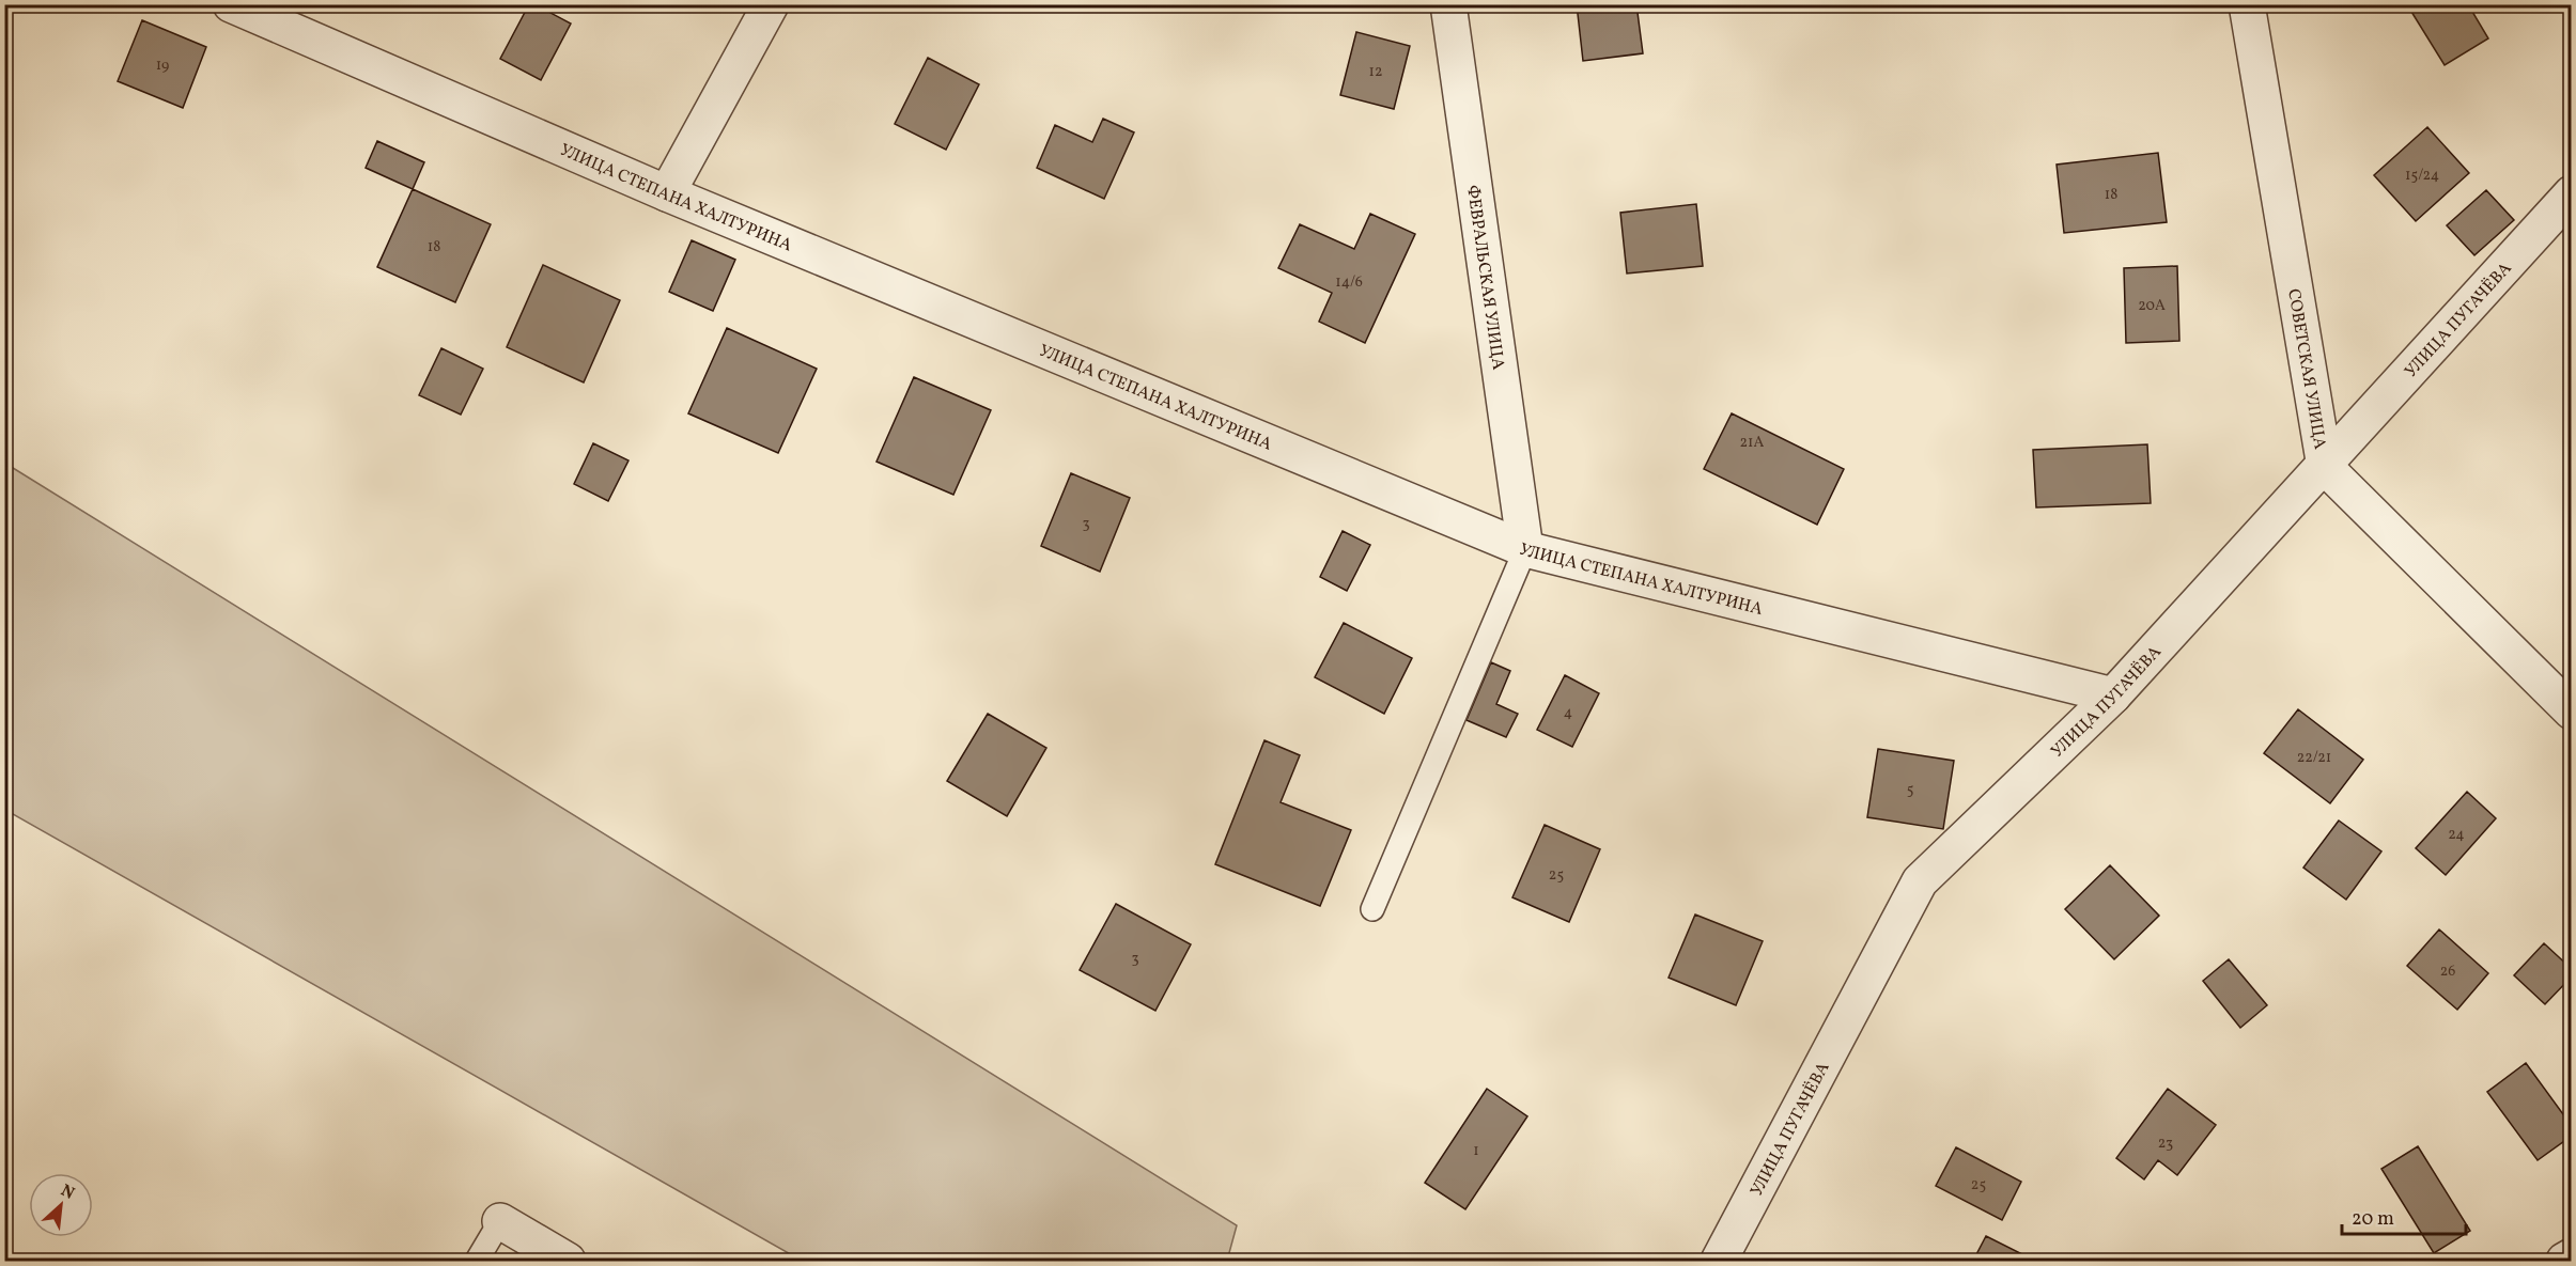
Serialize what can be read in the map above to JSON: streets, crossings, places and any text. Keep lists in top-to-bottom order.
{
  "streets": {
    "street": [
      "УЛИЦА СТЕПАНА ХАЛТУРИНА",
      "ФЕВРАЛЬСКАЯ УЛИЦА",
      "УЛИЦА ПУГАЧЁВА",
      "СОВЕТСКАЯ УЛИЦА"
    ]
  },
  "crossings": [
    ["УЛИЦА СТЕПАНА ХАЛТУРИНА", "ФЕВРАЛЬСКАЯ УЛИЦА"],
    ["УЛИЦА СТЕПАНА ХАЛТУРИНА", "УЛИЦА ПУГАЧЁВА"],
    ["УЛИЦА ПУГАЧЁВА", "СОВЕТСКАЯ УЛИЦА"]
  ],
  "house_numbers": [
    "19",
    "12",
    "15/24",
    "18",
    "18",
    "14/6",
    "20А",
    "21А",
    "3",
    "4",
    "22/21",
    "5",
    "24",
    "25",
    "3",
    "26",
    "23",
    "1",
    "25"
  ],
  "scale_bar": "20 m",
  "north": "top right"
}
